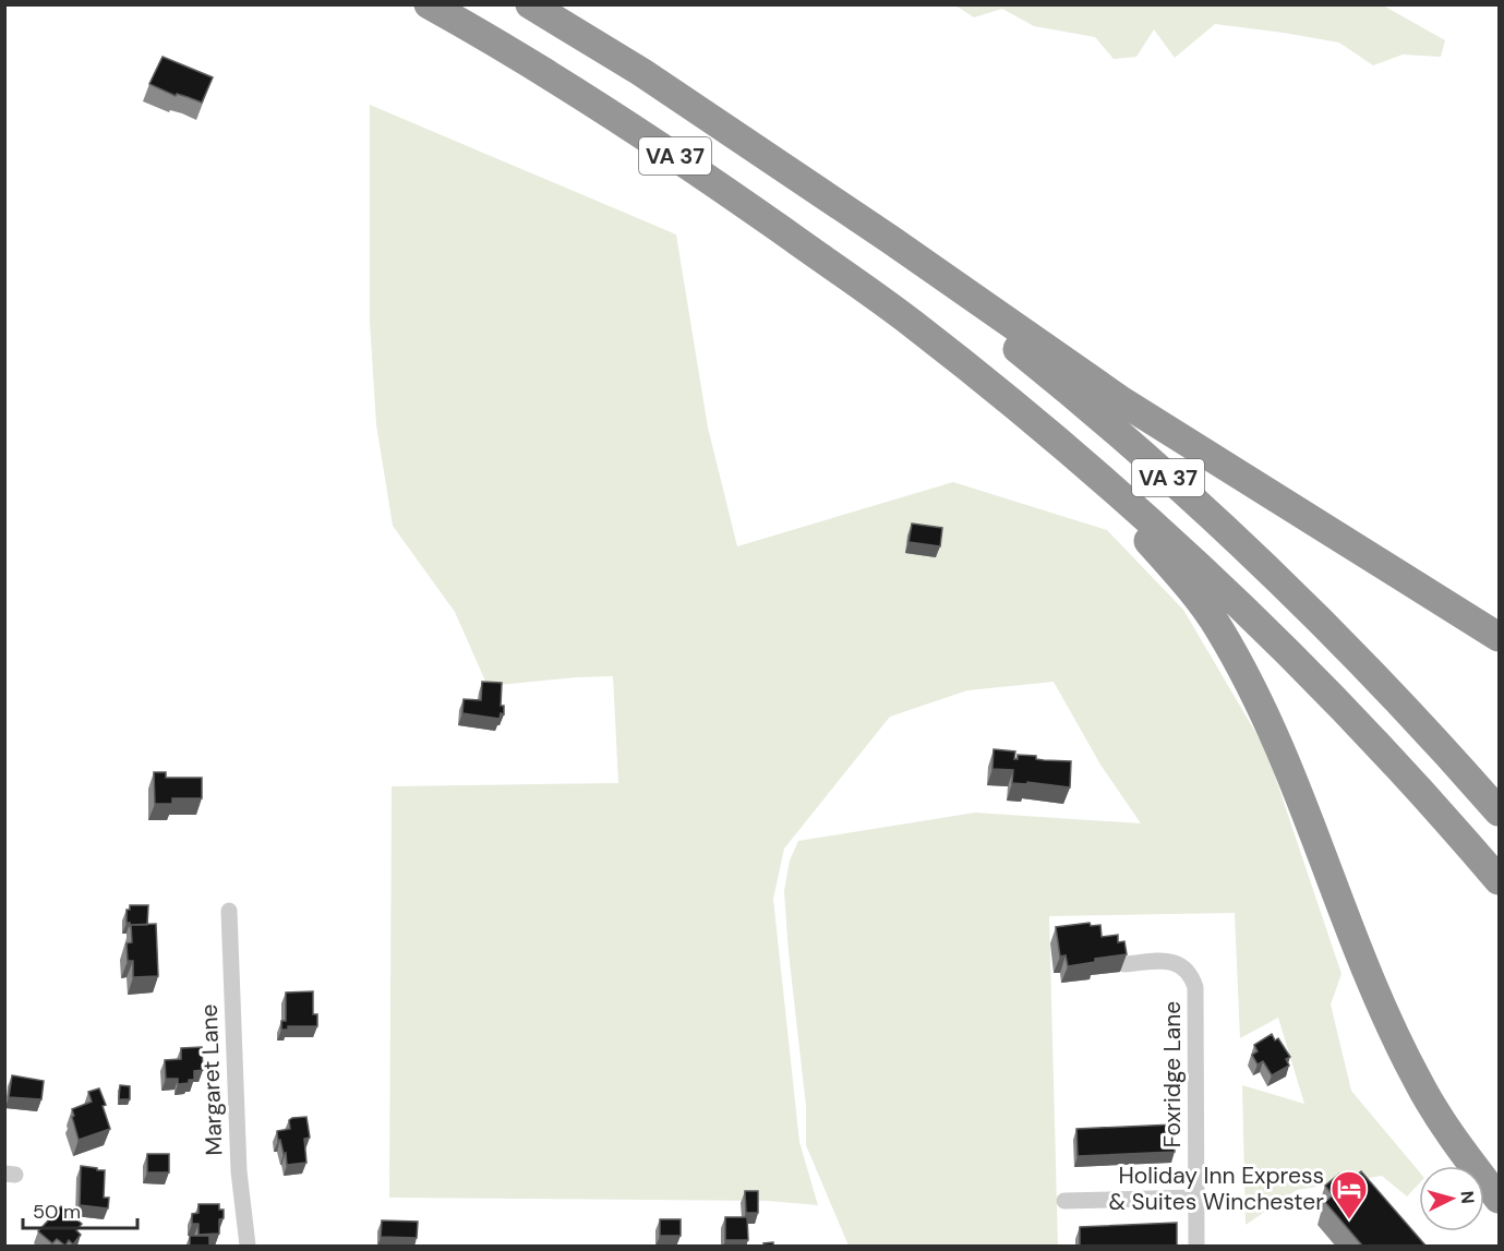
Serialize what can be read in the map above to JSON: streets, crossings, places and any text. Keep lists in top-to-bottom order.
{
  "streets": {
    "highway": ["VA 37"],
    "street": ["Foxridge Lane", "Margaret Lane"]
  },
  "places": {
    "hotel": ["Holiday Inn Express & Suites Winchester"]
  },
  "scale_bar": "50 m",
  "north": "right"
}
